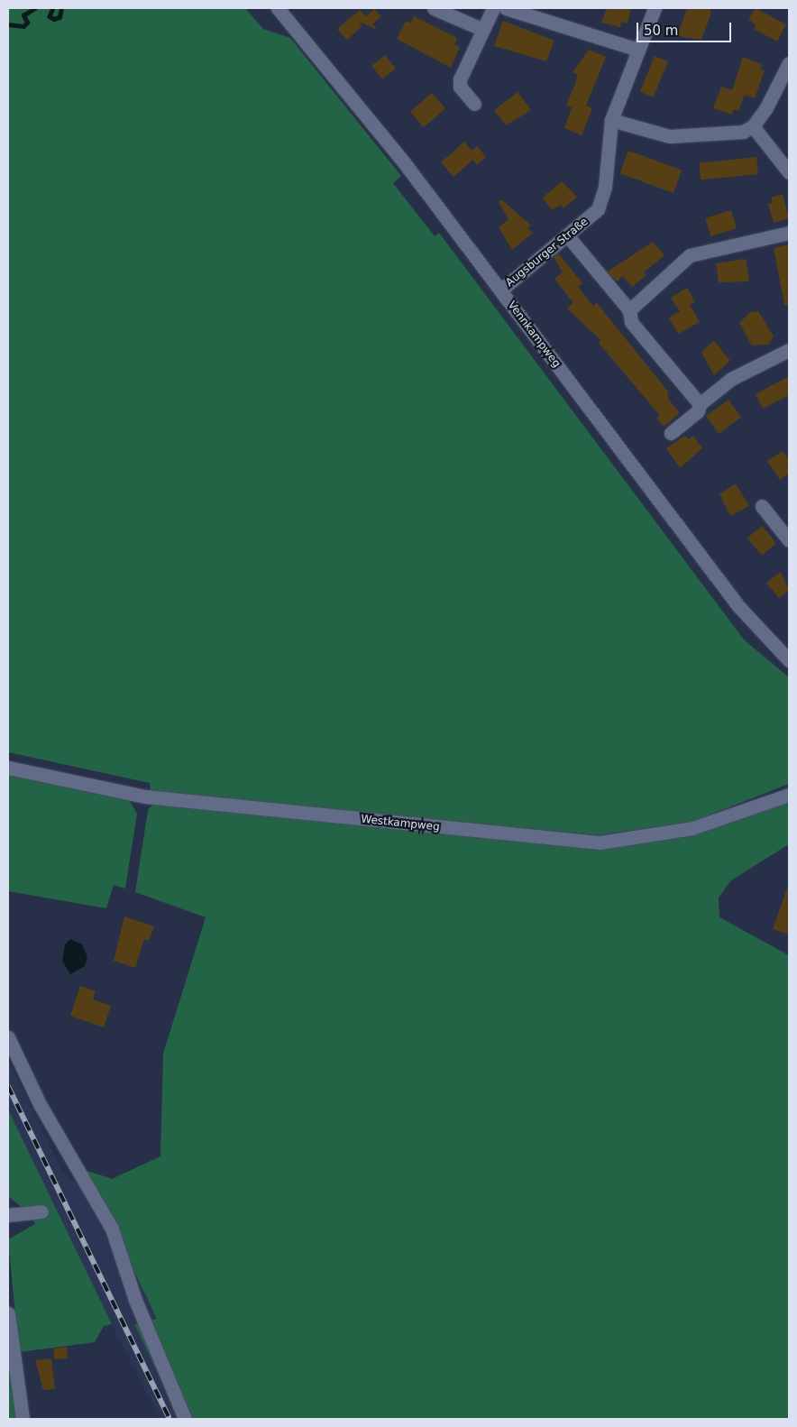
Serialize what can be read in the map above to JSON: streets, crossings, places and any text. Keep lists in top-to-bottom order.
{
  "streets": {
    "street": ["Augsburger Straße", "Vennkampweg", "Westkampweg"]
  },
  "crossings": [
    ["Augsburger Straße", "Vennkampweg"]
  ],
  "scale_bar": "50 m"
}
